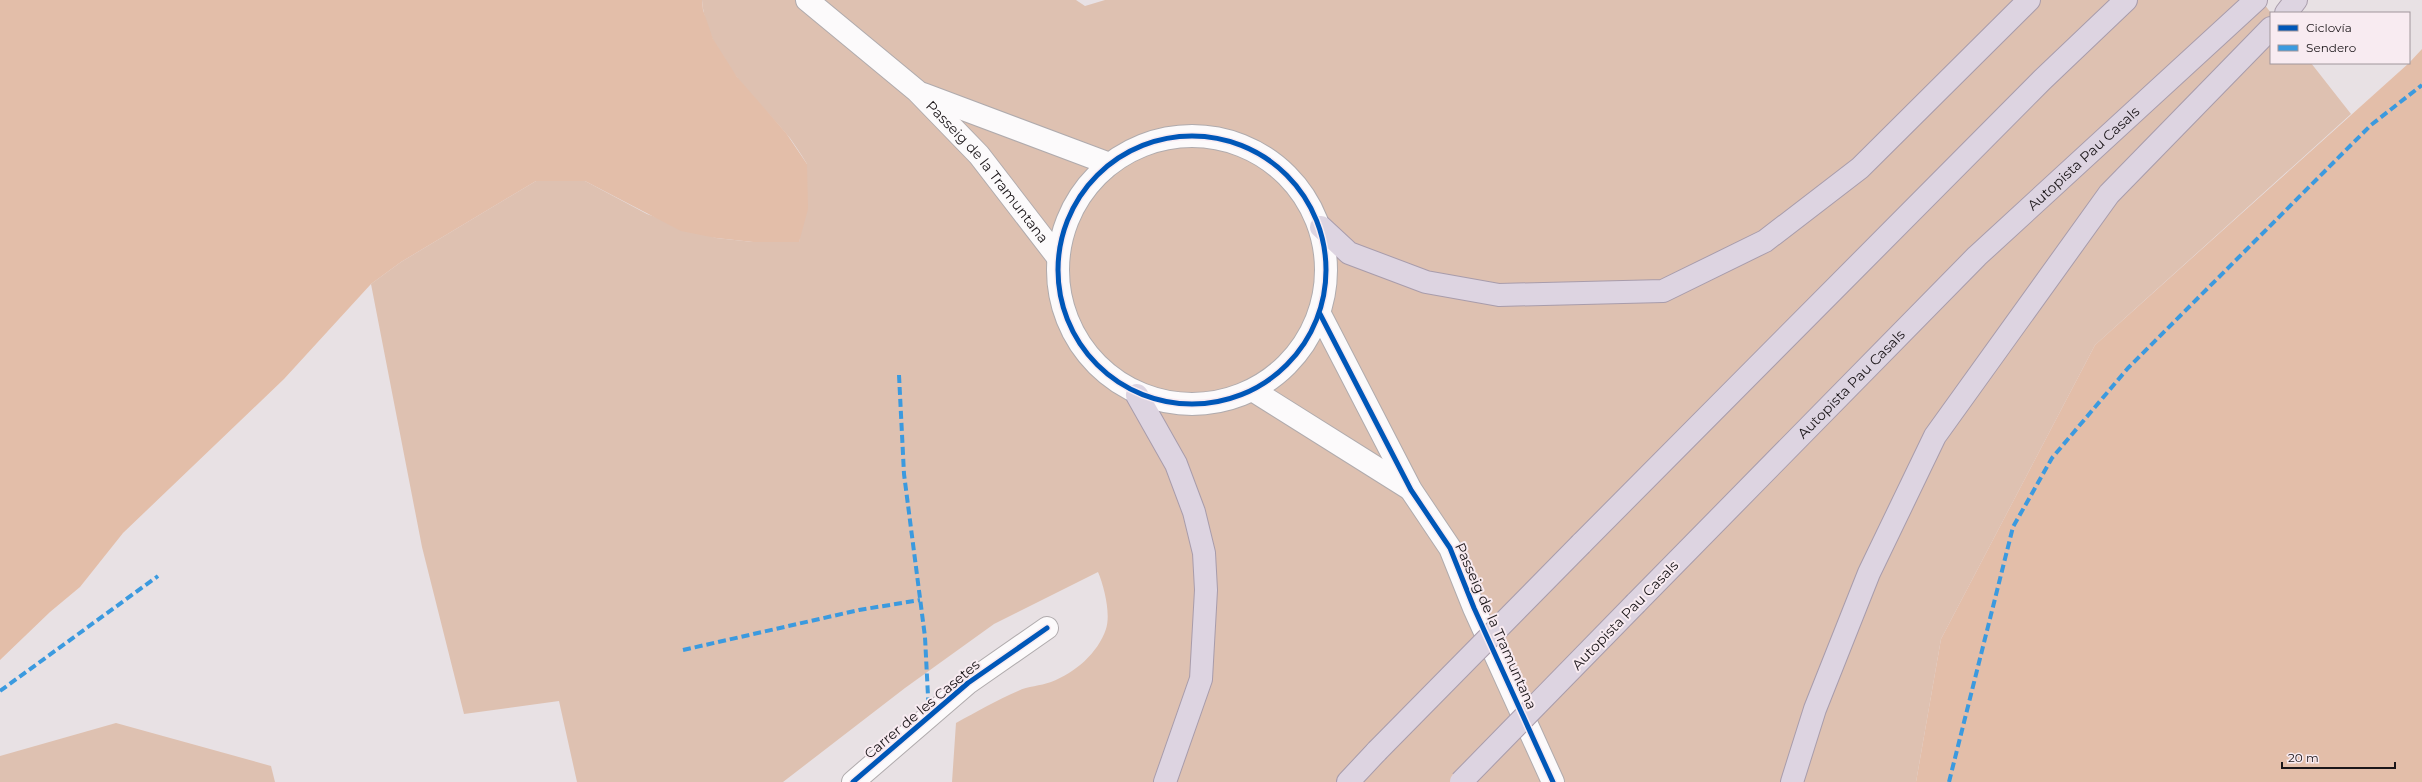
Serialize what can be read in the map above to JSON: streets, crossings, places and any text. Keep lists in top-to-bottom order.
{
  "streets": {
    "highway": ["Autopista Pau Casals"],
    "street": ["Passeig de la Tramuntana", "Carrer de les Casetes"]
  },
  "legend": ["Ciclovía", "Sendero"],
  "scale_bar": "20 m"
}
